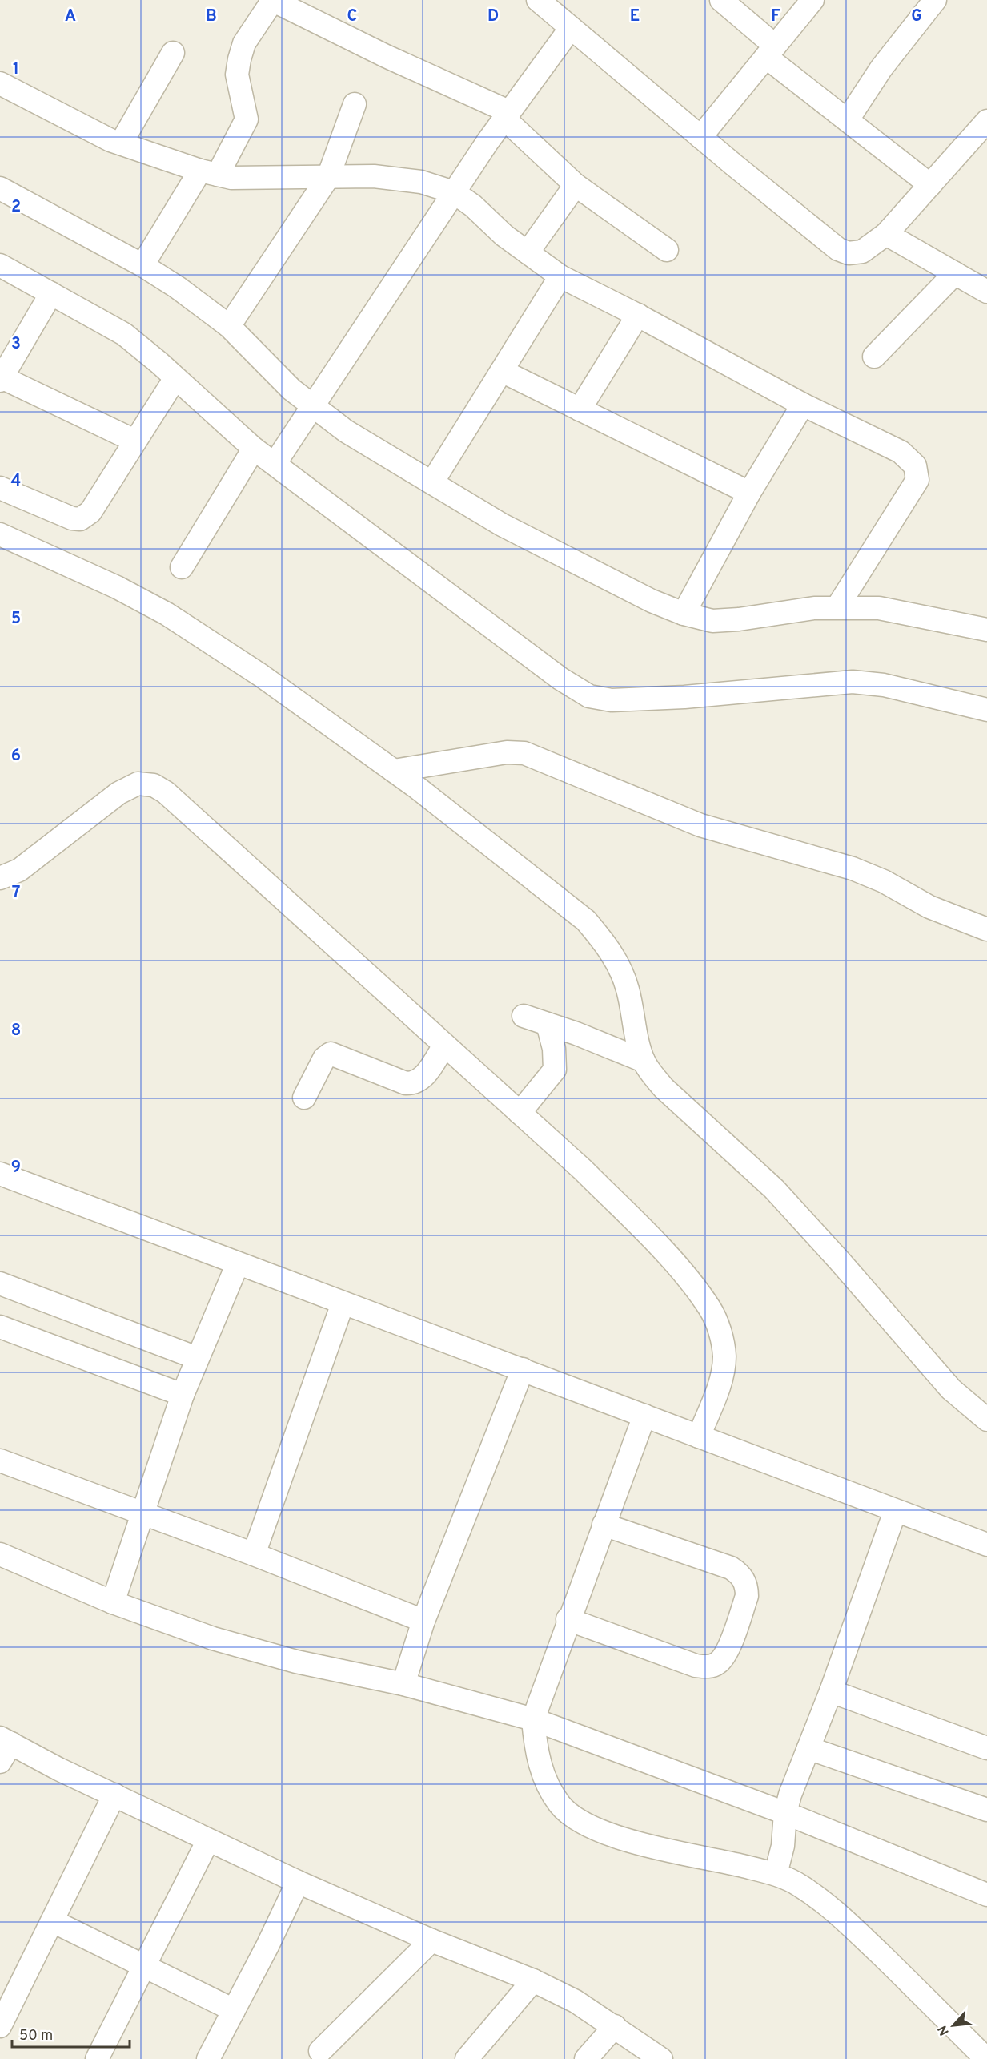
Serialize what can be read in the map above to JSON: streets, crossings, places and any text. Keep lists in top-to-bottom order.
{
  "scale_bar": "50 m",
  "north": "bottom left",
  "grid": {
    "columns": [
      "A",
      "B",
      "C",
      "D",
      "E",
      "F",
      "G"
    ],
    "rows": [
      "1",
      "2",
      "3",
      "4",
      "5",
      "6",
      "7",
      "8",
      "9"
    ]
  }
}
